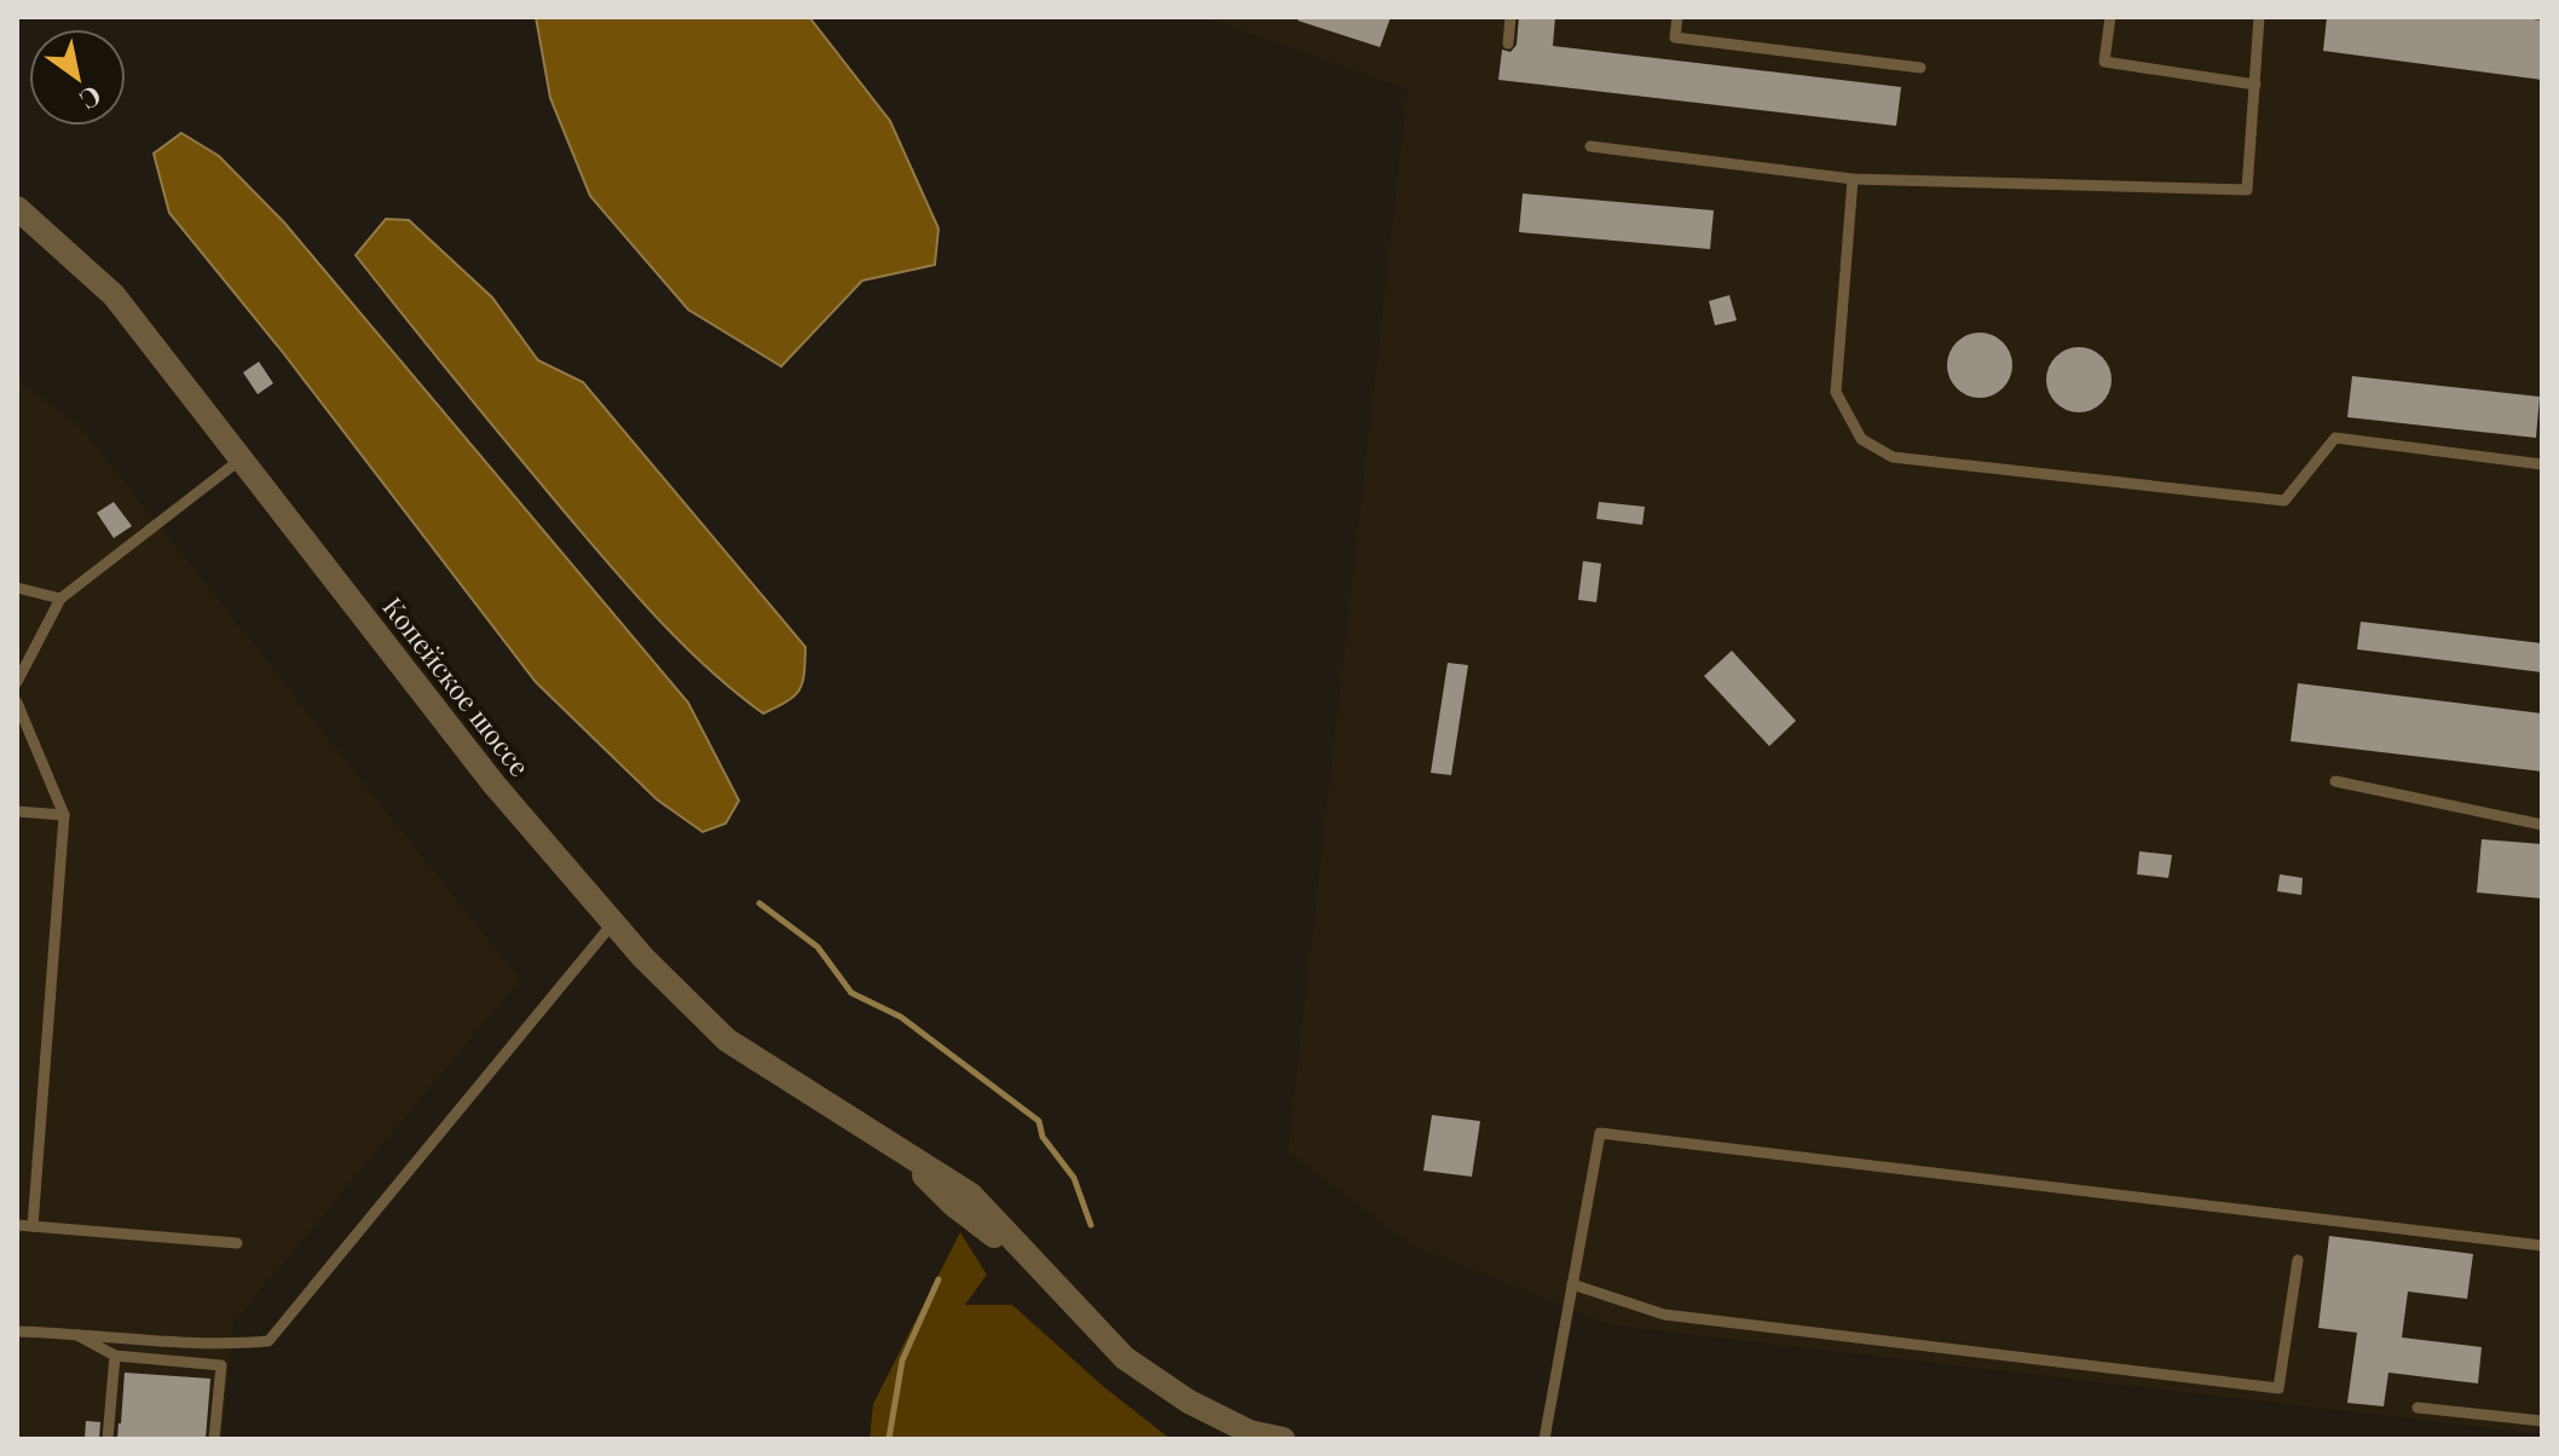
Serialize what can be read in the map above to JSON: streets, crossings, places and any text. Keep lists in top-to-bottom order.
{
  "streets": {
    "street": ["Копейское шоссе"]
  },
  "north": "bottom right"
}
